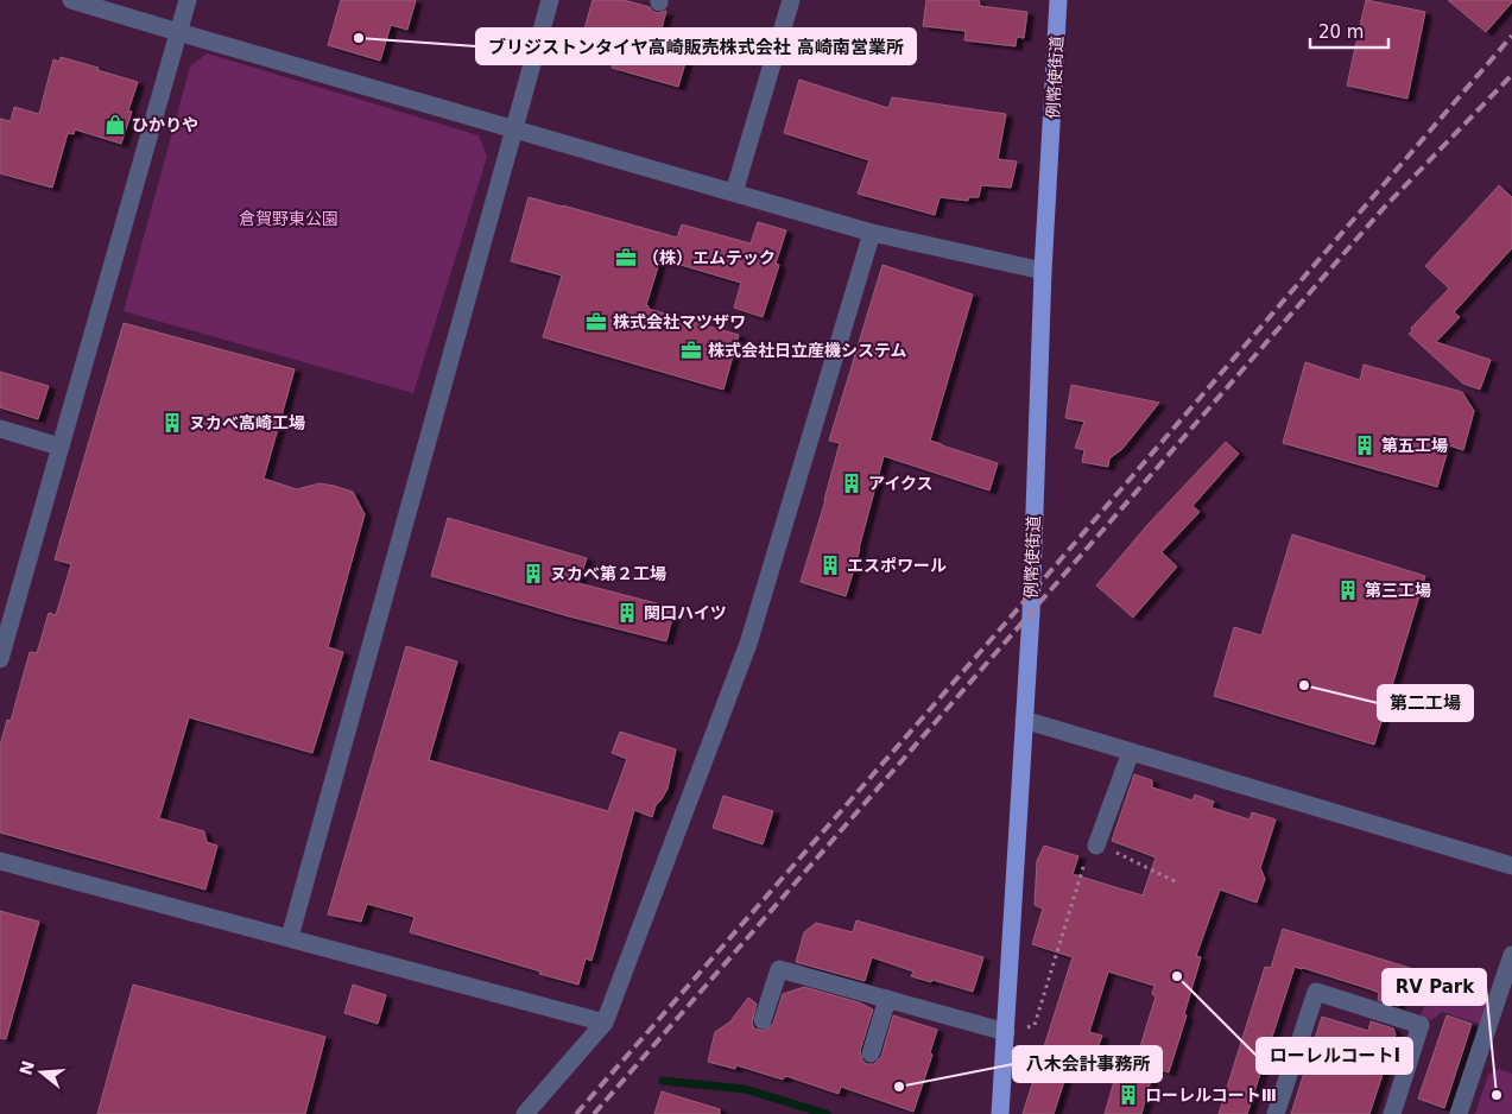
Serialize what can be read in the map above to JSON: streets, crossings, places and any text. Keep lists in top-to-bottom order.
{
  "streets": {
    "main road": ["例幣使街道"]
  },
  "parks": ["倉賀野東公園"],
  "places": {
    "other": [
      "ブリジストンタイヤ高崎販売株式会社 高崎南営業所",
      "第二工場",
      "ローレルコートⅠ",
      "八木会計事務所",
      "RV Park"
    ],
    "shop": ["ひかりや"],
    "office": ["（株）エムテック", "株式会社マツザワ", "株式会社日立産機システム"],
    "building": [
      "ヌカべ高崎工場",
      "第五工場",
      "アイクス",
      "エスポワール",
      "ヌカべ第２工場",
      "第三工場",
      "関口ハイツ",
      "ローレルコートⅢ"
    ]
  },
  "scale_bar": "20 m",
  "north": "left"
}
